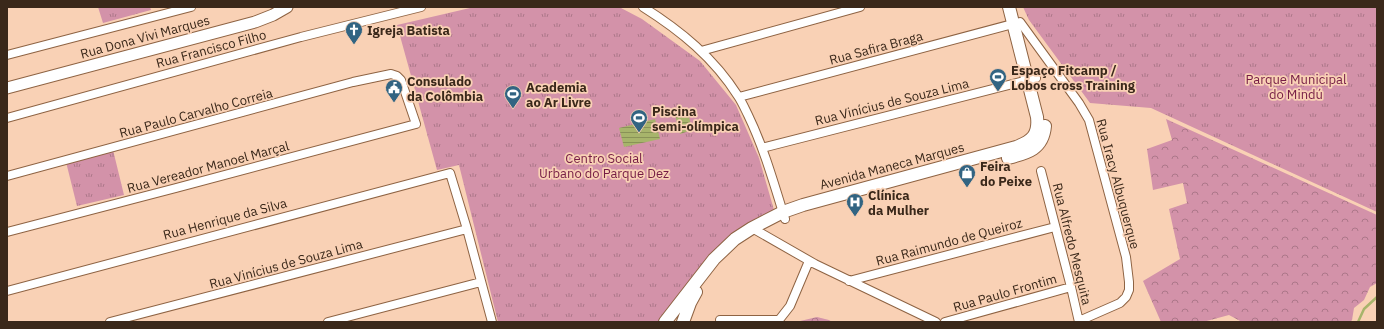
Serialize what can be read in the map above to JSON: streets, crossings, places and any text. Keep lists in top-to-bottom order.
{
  "streets": {
    "main road": ["Avenida Maneca Marques"],
    "street": [
      "Rua Dona Vivi Marques",
      "Rua Safira Braga",
      "Rua Francisco Filho",
      "Rua Vinícius de Souza Lima",
      "Rua Paulo Carvalho Correia",
      "Rua Vereador Manoel Marçal",
      "Rua Iracy Albuquerque",
      "Rua Henrique da Silva",
      "Rua Raimundo de Queiroz",
      "Rua Alfredo Mesquita",
      "Rua Paulo Frontim"
    ]
  },
  "crossings": [
    ["Rua Safira Braga", "Avenida Maneca Marques"],
    ["Rua Safira Braga", "Rua Iracy Albuquerque"],
    ["Rua Vinícius de Souza Lima", "Avenida Maneca Marques"],
    ["Rua Vinícius de Souza Lima", "Rua Henrique da Silva"],
    ["Rua Paulo Carvalho Correia", "Rua Vereador Manoel Marçal"],
    ["Avenida Maneca Marques", "Rua Iracy Albuquerque"],
    ["Rua Iracy Albuquerque", "Rua Alfredo Mesquita"],
    ["Rua Raimundo de Queiroz", "Rua Alfredo Mesquita"],
    ["Rua Alfredo Mesquita", "Rua Paulo Frontim"]
  ],
  "parks": ["Parque Municipal do Mindú", "Centro Social Urbano do Parque Dez"],
  "places": {
    "church": ["Igreja Batista"],
    "sports": ["Espaço Fitcamp / Lobos cross Training", "Academia ao Ar Livre", "Piscina semi-olímpica"],
    "public building": ["Consulado da Colômbia"],
    "shop": ["Feira do Peixe"],
    "hospital": ["Clínica da Mulher"]
  }
}
